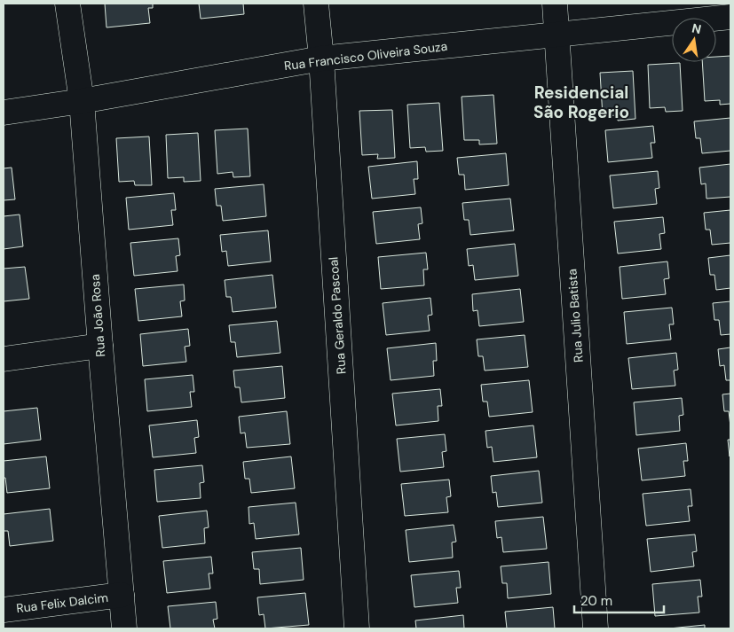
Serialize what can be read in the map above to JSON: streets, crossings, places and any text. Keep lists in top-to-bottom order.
{
  "streets": {
    "street": [
      "Rua Francisco Oliveira Souza",
      "Rua João Rosa",
      "Rua Geraldo Pascoal",
      "Rua Julio Batista",
      "Rua Felix Dalcim"
    ]
  },
  "crossings": [
    ["Rua Francisco Oliveira Souza", "Rua João Rosa"],
    ["Rua Francisco Oliveira Souza", "Rua Geraldo Pascoal"],
    ["Rua Francisco Oliveira Souza", "Rua Julio Batista"],
    ["Rua João Rosa", "Rua Felix Dalcim"]
  ],
  "districts": ["Residencial São Rogerio"],
  "scale_bar": "20 m",
  "north": "top"
}
